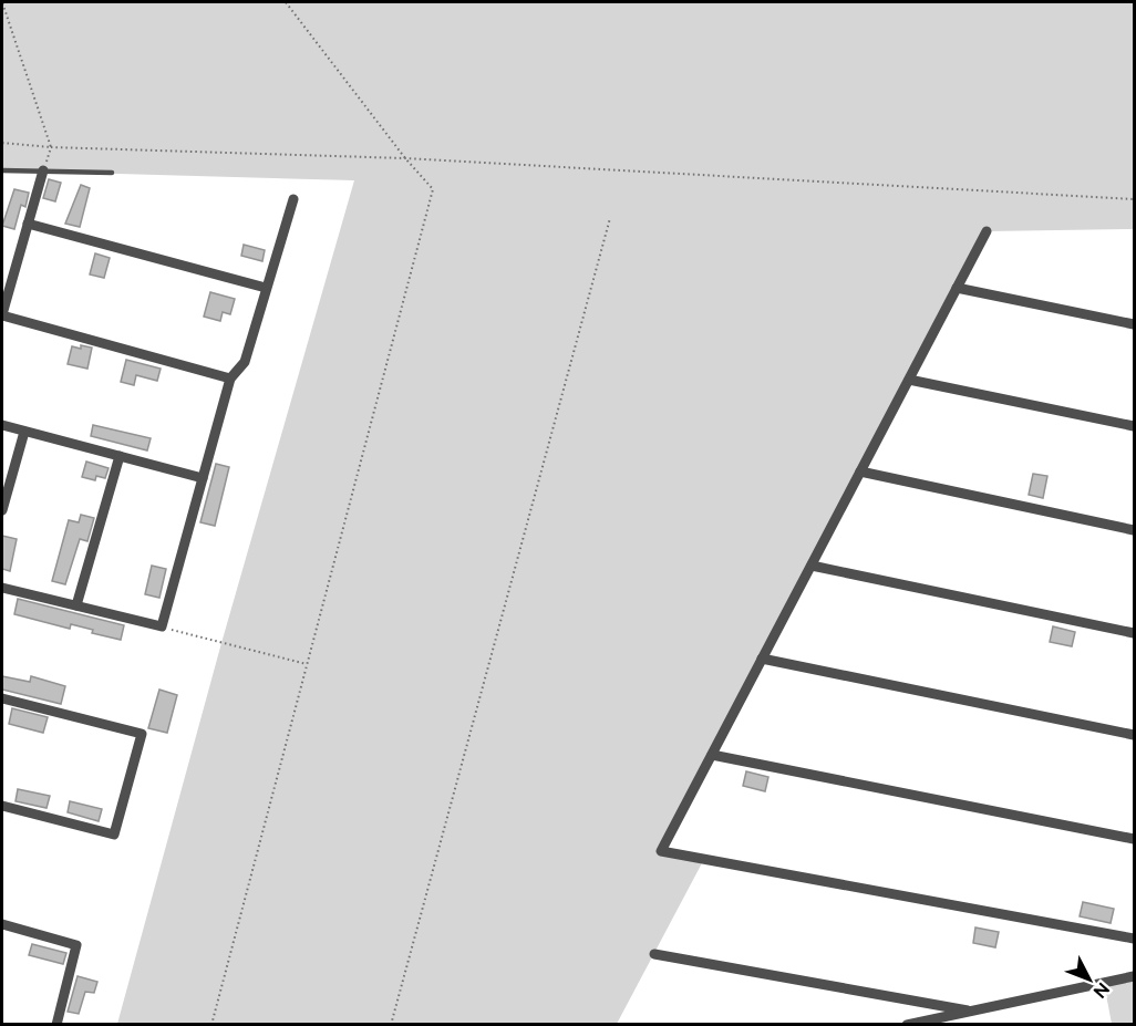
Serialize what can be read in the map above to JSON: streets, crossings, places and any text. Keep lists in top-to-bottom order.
{
  "north": "bottom right"
}
